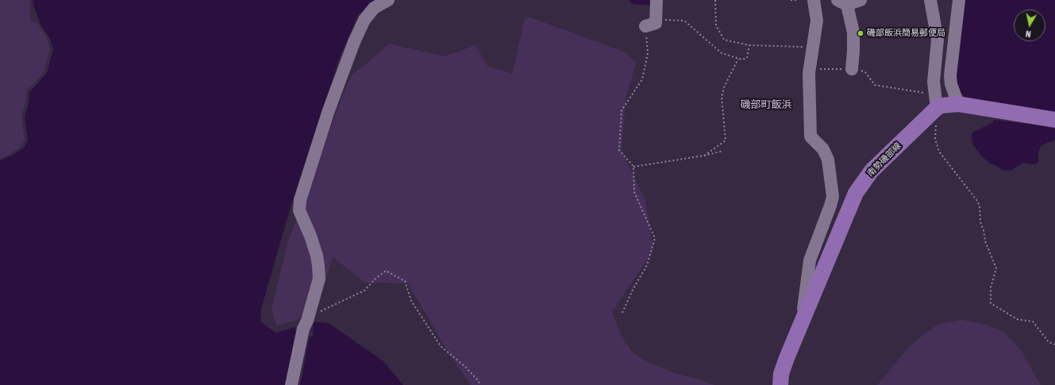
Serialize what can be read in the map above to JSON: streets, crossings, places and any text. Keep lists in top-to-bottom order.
{
  "streets": {
    "main road": ["南勢磯部線"]
  },
  "districts": ["磯部町飯浜"],
  "places": ["磯部飯浜簡易郵便局"],
  "north": "bottom"
}
